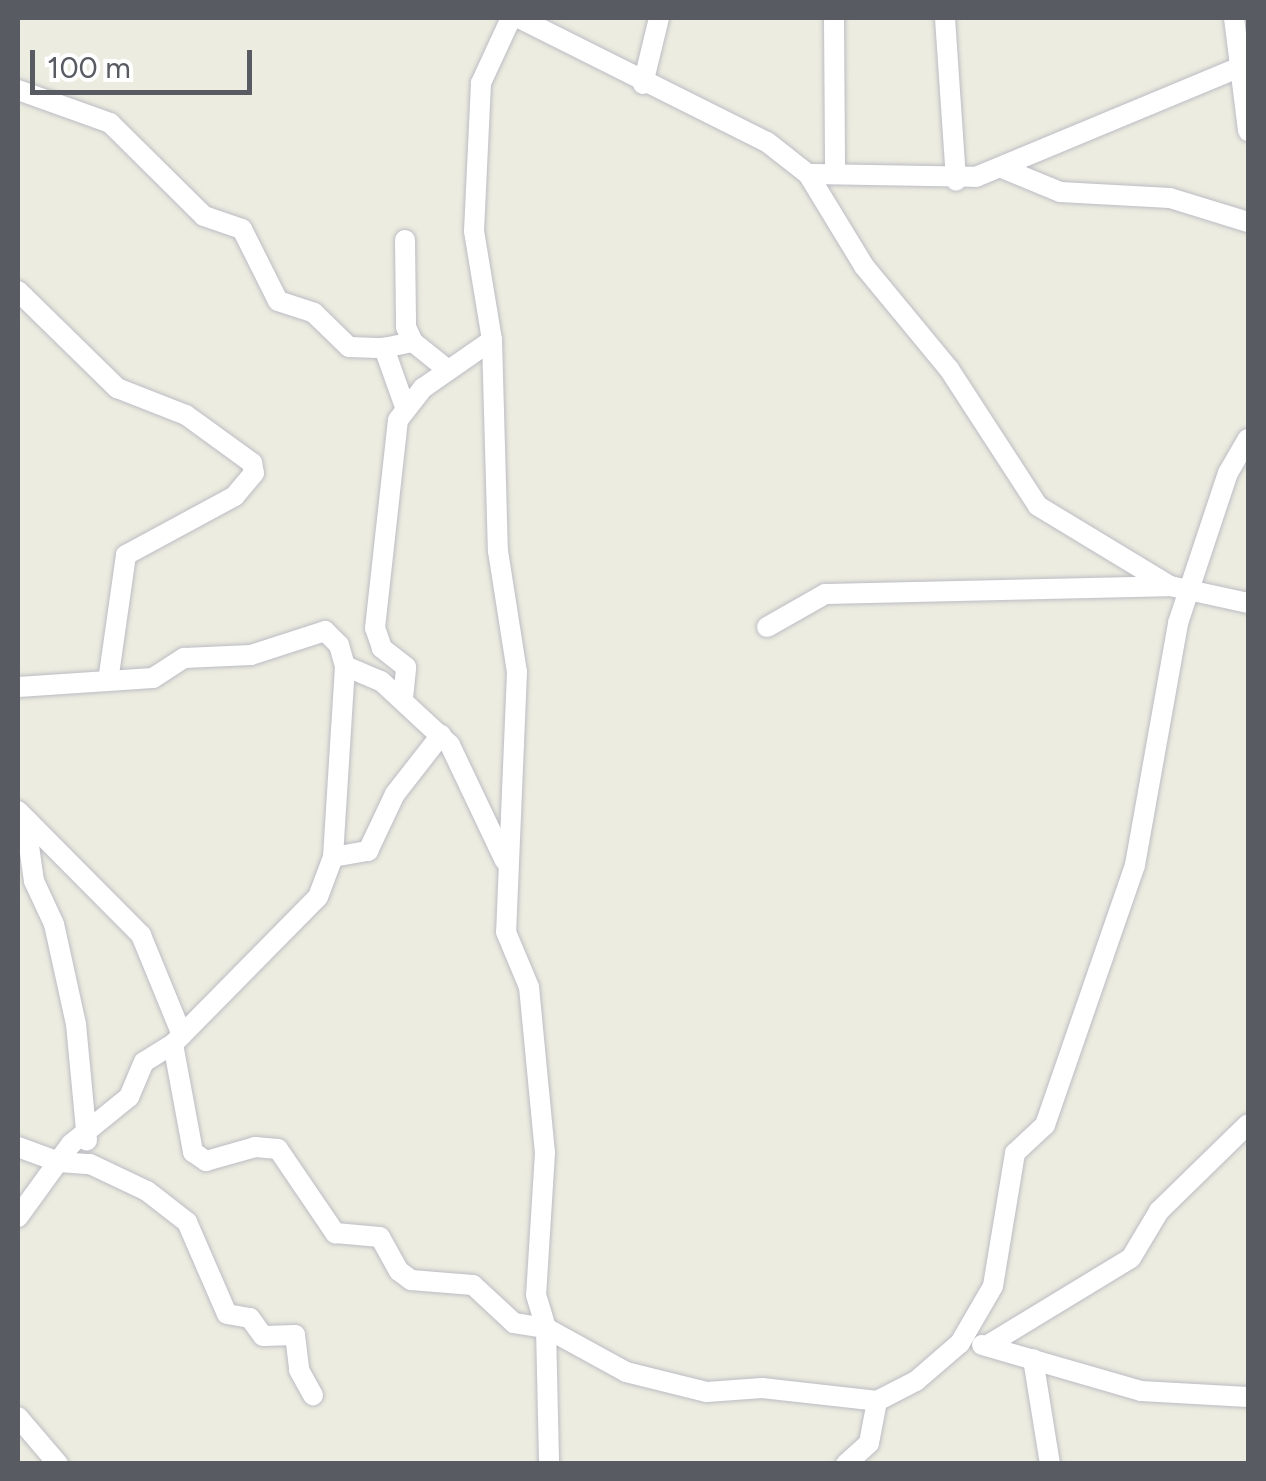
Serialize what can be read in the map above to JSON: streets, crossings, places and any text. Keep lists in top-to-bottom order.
{
  "scale_bar": "100 m"
}
